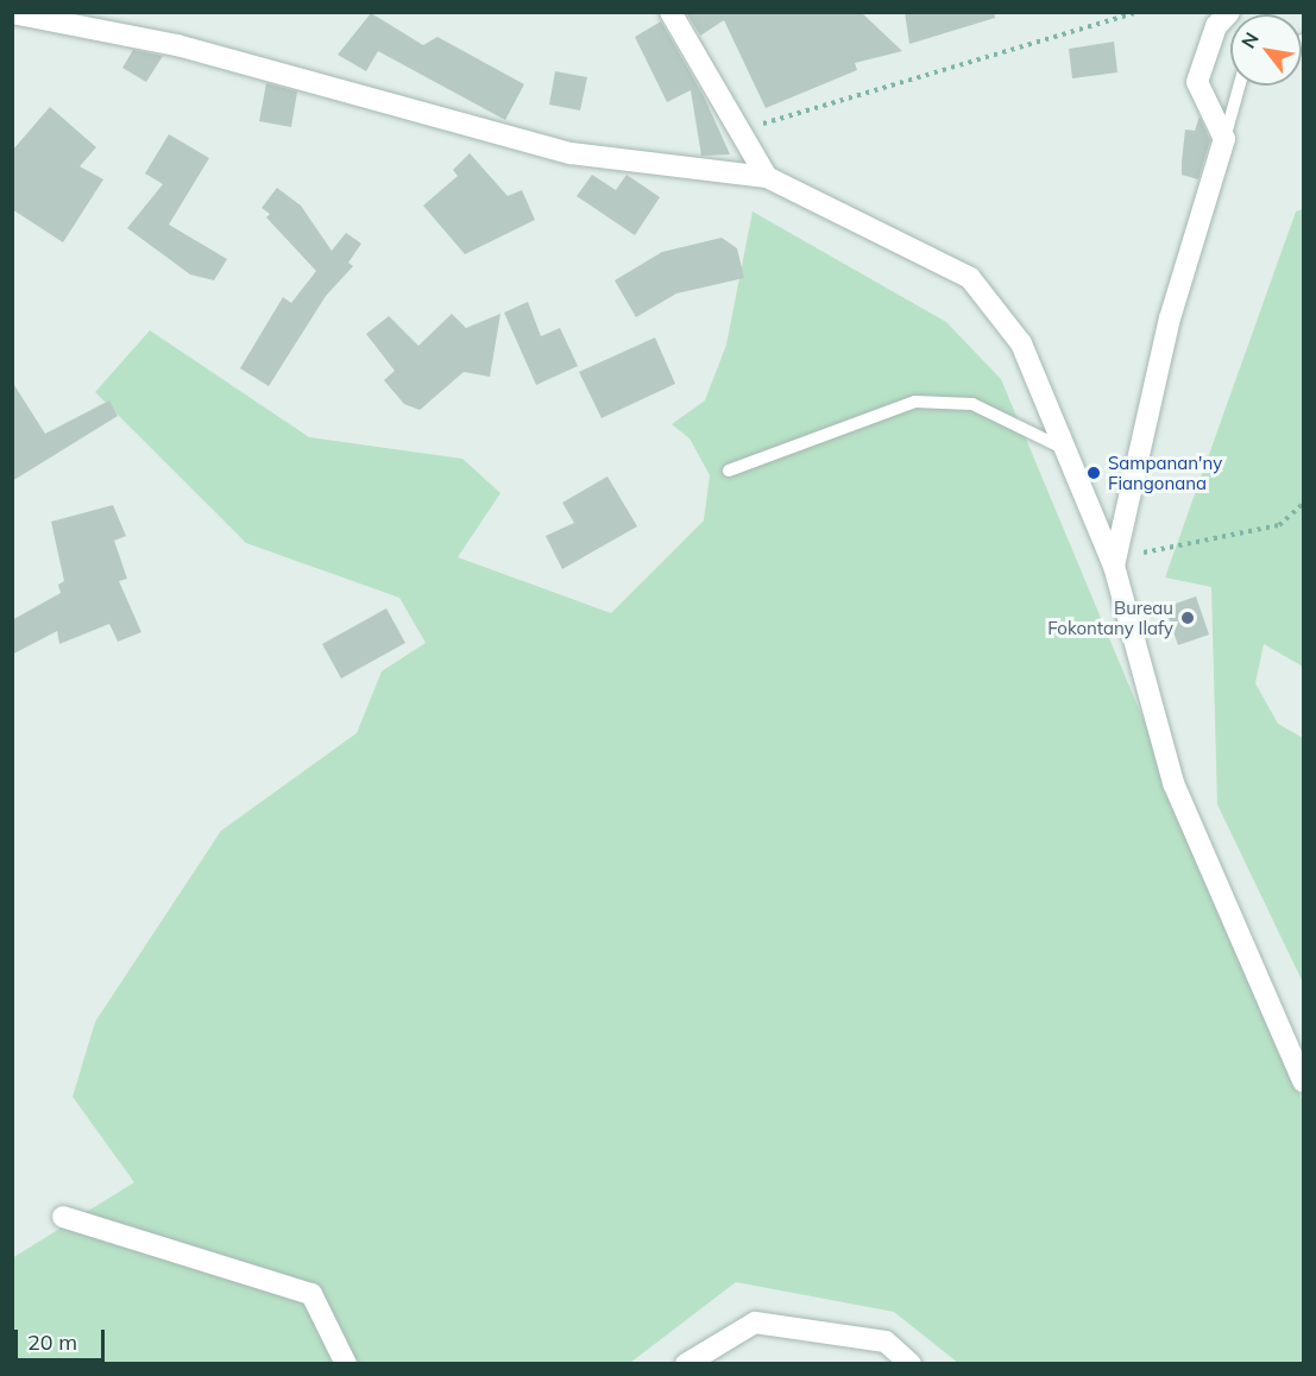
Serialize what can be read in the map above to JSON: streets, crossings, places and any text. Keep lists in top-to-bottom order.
{
  "places": ["Sampanan'ny Fiangonana", "Bureau Fokontany Ilafy"],
  "scale_bar": "20 m",
  "north": "top left"
}
